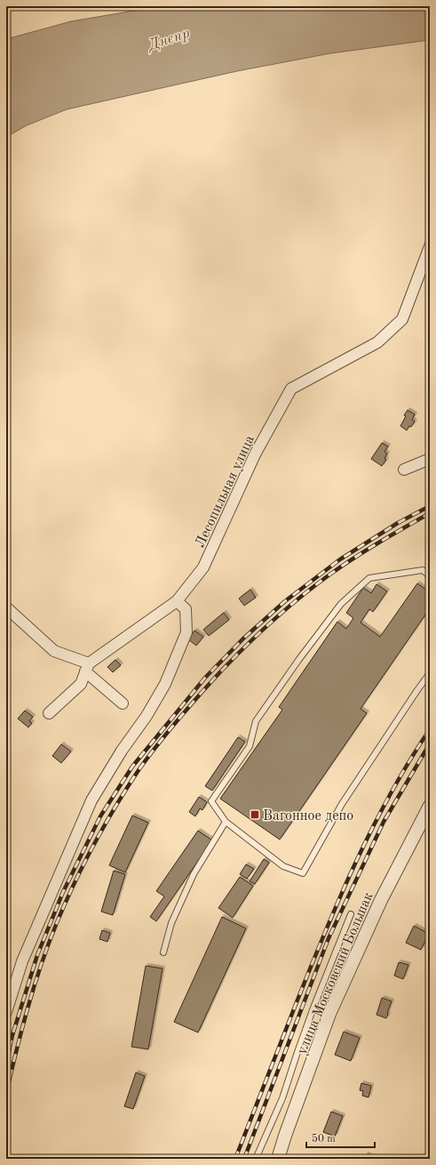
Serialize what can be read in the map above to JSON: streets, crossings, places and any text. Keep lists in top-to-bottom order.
{
  "streets": {
    "street": ["Лесопильная улица", "улица Московский Большак"]
  },
  "water": ["Днепр"],
  "places": {
    "transit": ["Вагонное депо"]
  },
  "scale_bar": "50 m"
}
